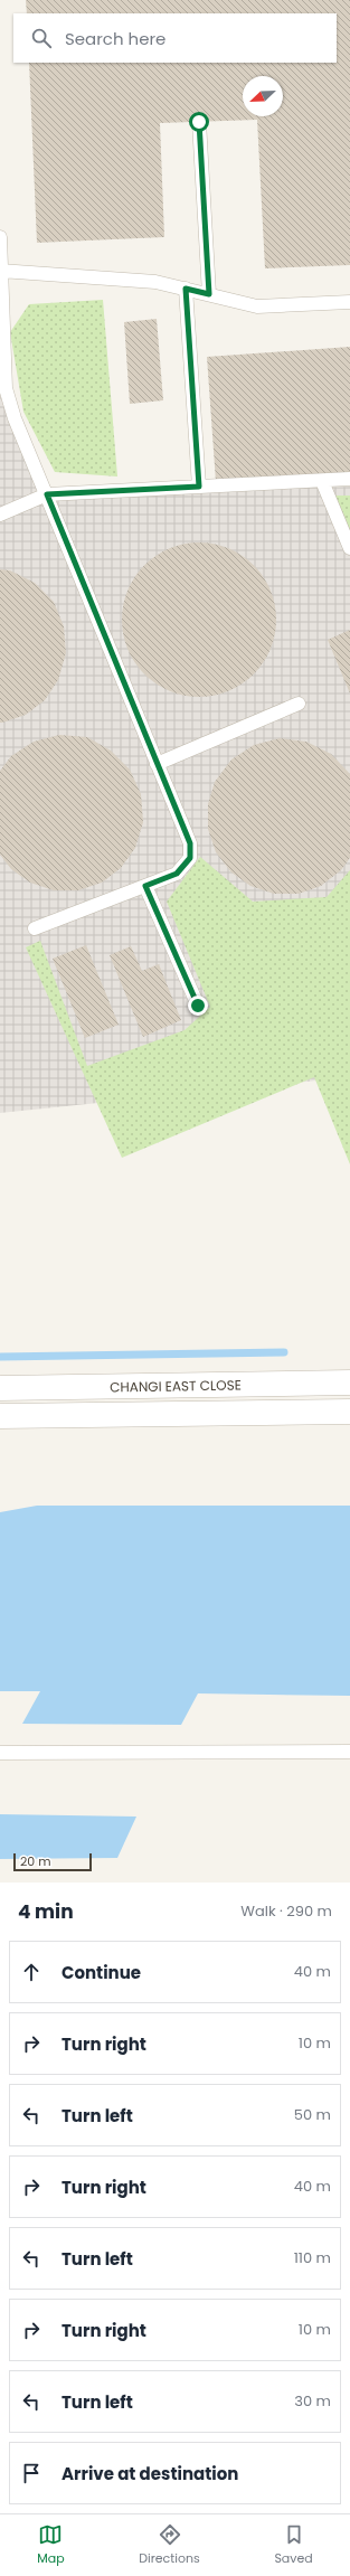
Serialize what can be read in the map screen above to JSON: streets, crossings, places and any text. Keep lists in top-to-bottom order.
{
  "streets": {
    "street": ["CHANGI EAST CLOSE"]
  },
  "scale_bar": "20 m",
  "north": "bottom left",
  "page": {
    "search": "Search here",
    "scale": "20 m",
    "heading": ["4 min", "Walk · 290 m"],
    "list": [
      ["Continue", "40 m"],
      ["Turn right", "10 m"],
      ["Turn left", "50 m"],
      ["Turn right", "40 m"],
      ["Turn left", "110 m"],
      ["Turn right", "10 m"],
      ["Turn left", "30 m"],
      "Arrive at destination"
    ],
    "nav": ["Map", "Directions", "Saved"]
  }
}
